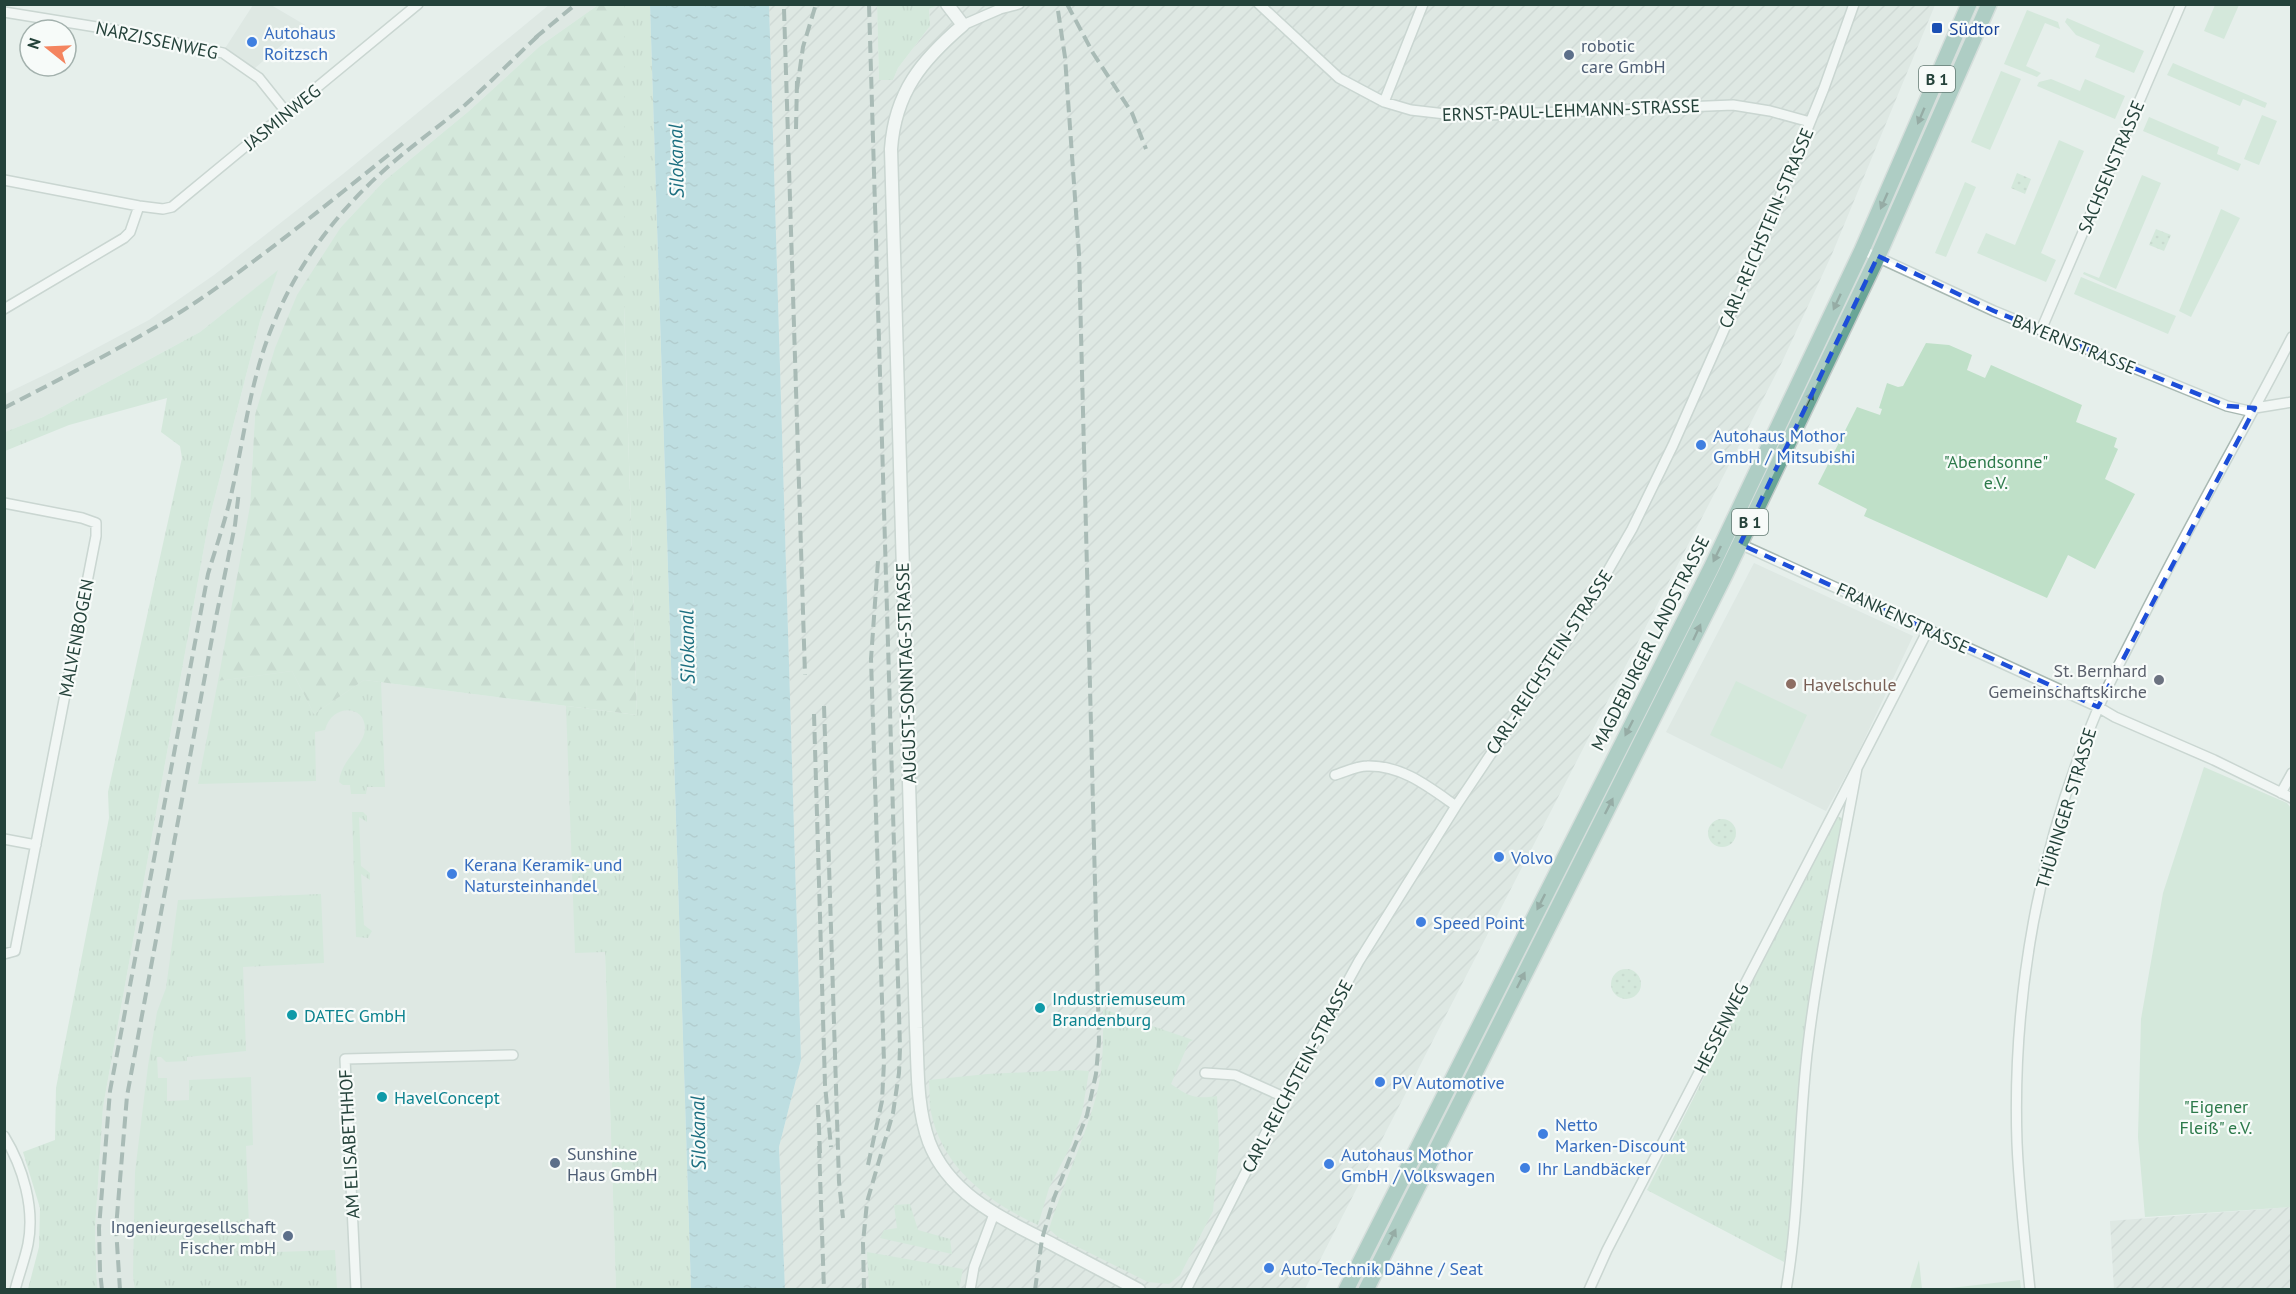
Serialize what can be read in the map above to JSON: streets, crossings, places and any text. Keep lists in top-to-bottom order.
{
  "streets": {
    "main road": ["B 1", "MAGDEBURGER LANDSTRASSE"],
    "street": [
      "NARZISSENWEG",
      "ERNST-PAUL-LEHMANN-STRASSE",
      "JASMINWEG",
      "SACHSENSTRASSE",
      "CARL-REICHSTEIN-STRASSE",
      "BAYERNSTRASSE",
      "FRANKENSTRASSE",
      "MALVENBOGEN",
      "AUGUST-SONNTAG-STRASSE",
      "THÜRINGER STRASSE",
      "HESSENWEG",
      "AM ELISABETHHOF"
    ]
  },
  "crossings": [
    ["NARZISSENWEG", "JASMINWEG"],
    ["ERNST-PAUL-LEHMANN-STRASSE", "CARL-REICHSTEIN-STRASSE"],
    ["SACHSENSTRASSE", "BAYERNSTRASSE"],
    ["BAYERNSTRASSE", "MAGDEBURGER LANDSTRASSE"],
    ["BAYERNSTRASSE", "THÜRINGER STRASSE"],
    ["FRANKENSTRASSE", "MAGDEBURGER LANDSTRASSE"],
    ["FRANKENSTRASSE", "THÜRINGER STRASSE"],
    ["FRANKENSTRASSE", "HESSENWEG"]
  ],
  "water": ["Silokanal"],
  "parks": ["\"Abendsonne\" e.V.", "\"Eigener Fleiß\" e.V."],
  "places": {
    "transit": ["Südtor"],
    "other": [
      "Autohaus Roitzsch",
      "robotic care GmbH",
      "Autohaus Mothor GmbH / Mitsubishi",
      "St. Bernhard Gemeinschaftskirche",
      "Havelschule",
      "Volvo",
      "Kerana Keramik- und Natursteinhandel",
      "Speed Point",
      "Industriemuseum Brandenburg",
      "DATEC GmbH",
      "PV Automotive",
      "HavelConcept",
      "Netto Marken-Discount",
      "Sunshine Haus GmbH",
      "Autohaus Mothor GmbH / Volkswagen",
      "Ihr Landbäcker",
      "Ingenieurgesellschaft Fischer mbH",
      "Auto-Technik Dähne / Seat"
    ]
  },
  "north": "left"
}
